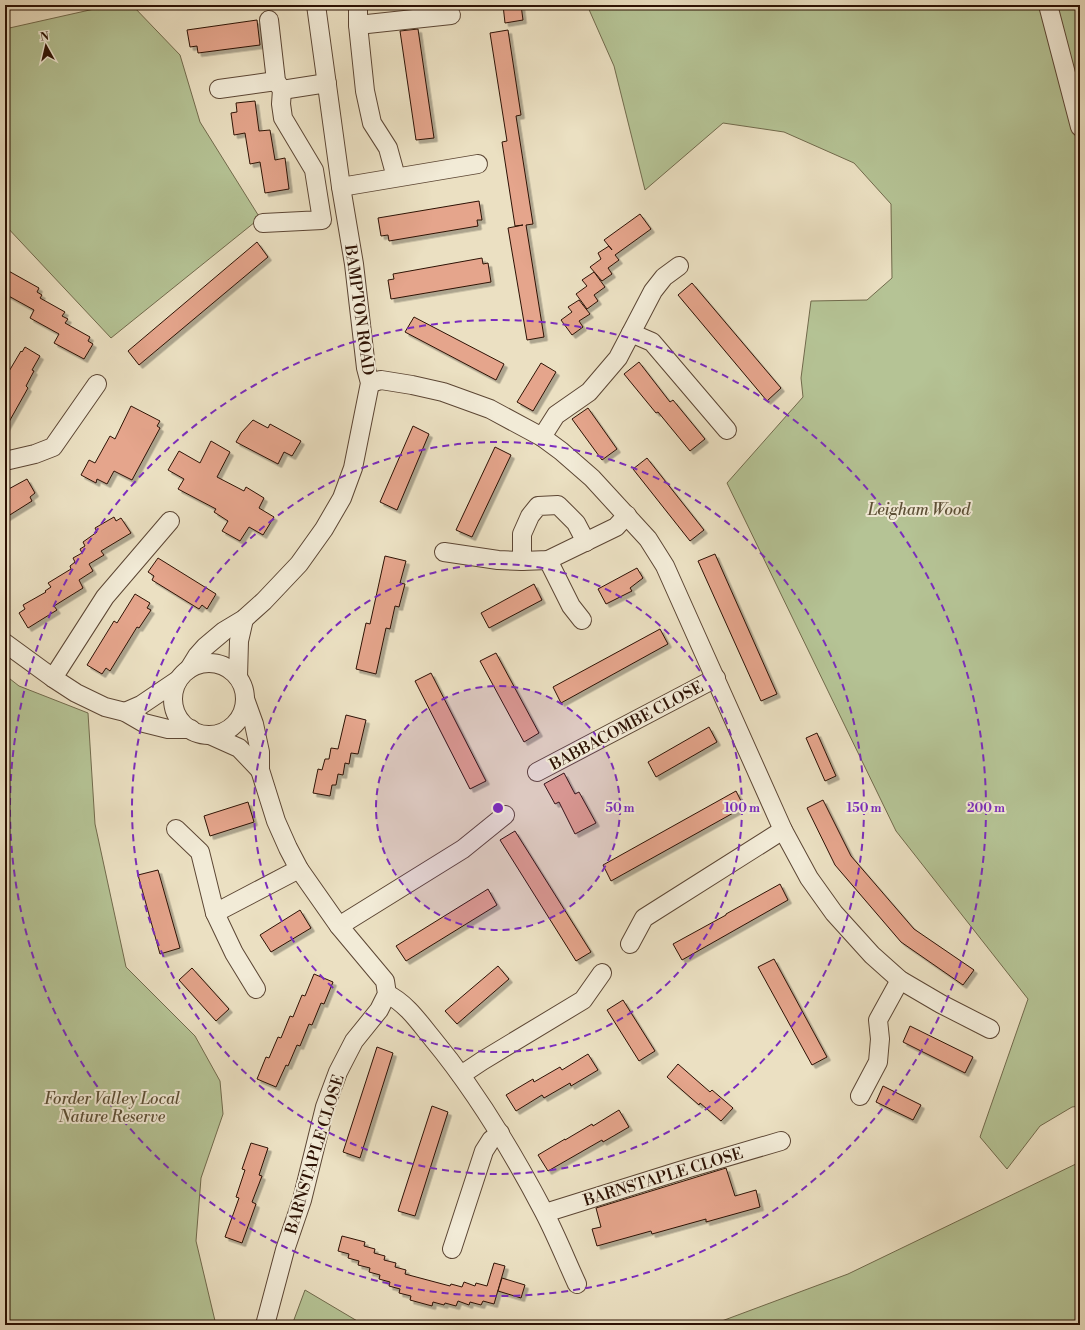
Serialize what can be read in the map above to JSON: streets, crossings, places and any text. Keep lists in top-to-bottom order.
{
  "streets": {
    "street": ["BAMPTON ROAD", "BABBACOMBE CLOSE", "BARNSTAPLE CLOSE"]
  },
  "crossings": [
    ["BAMPTON ROAD", "BABBACOMBE CLOSE"]
  ],
  "parks": ["Leigham Wood", "Forder Valley Local Nature Reserve"],
  "north": "top",
  "rings": [
    "50 m",
    "100 m",
    "150 m",
    "200 m"
  ]
}
